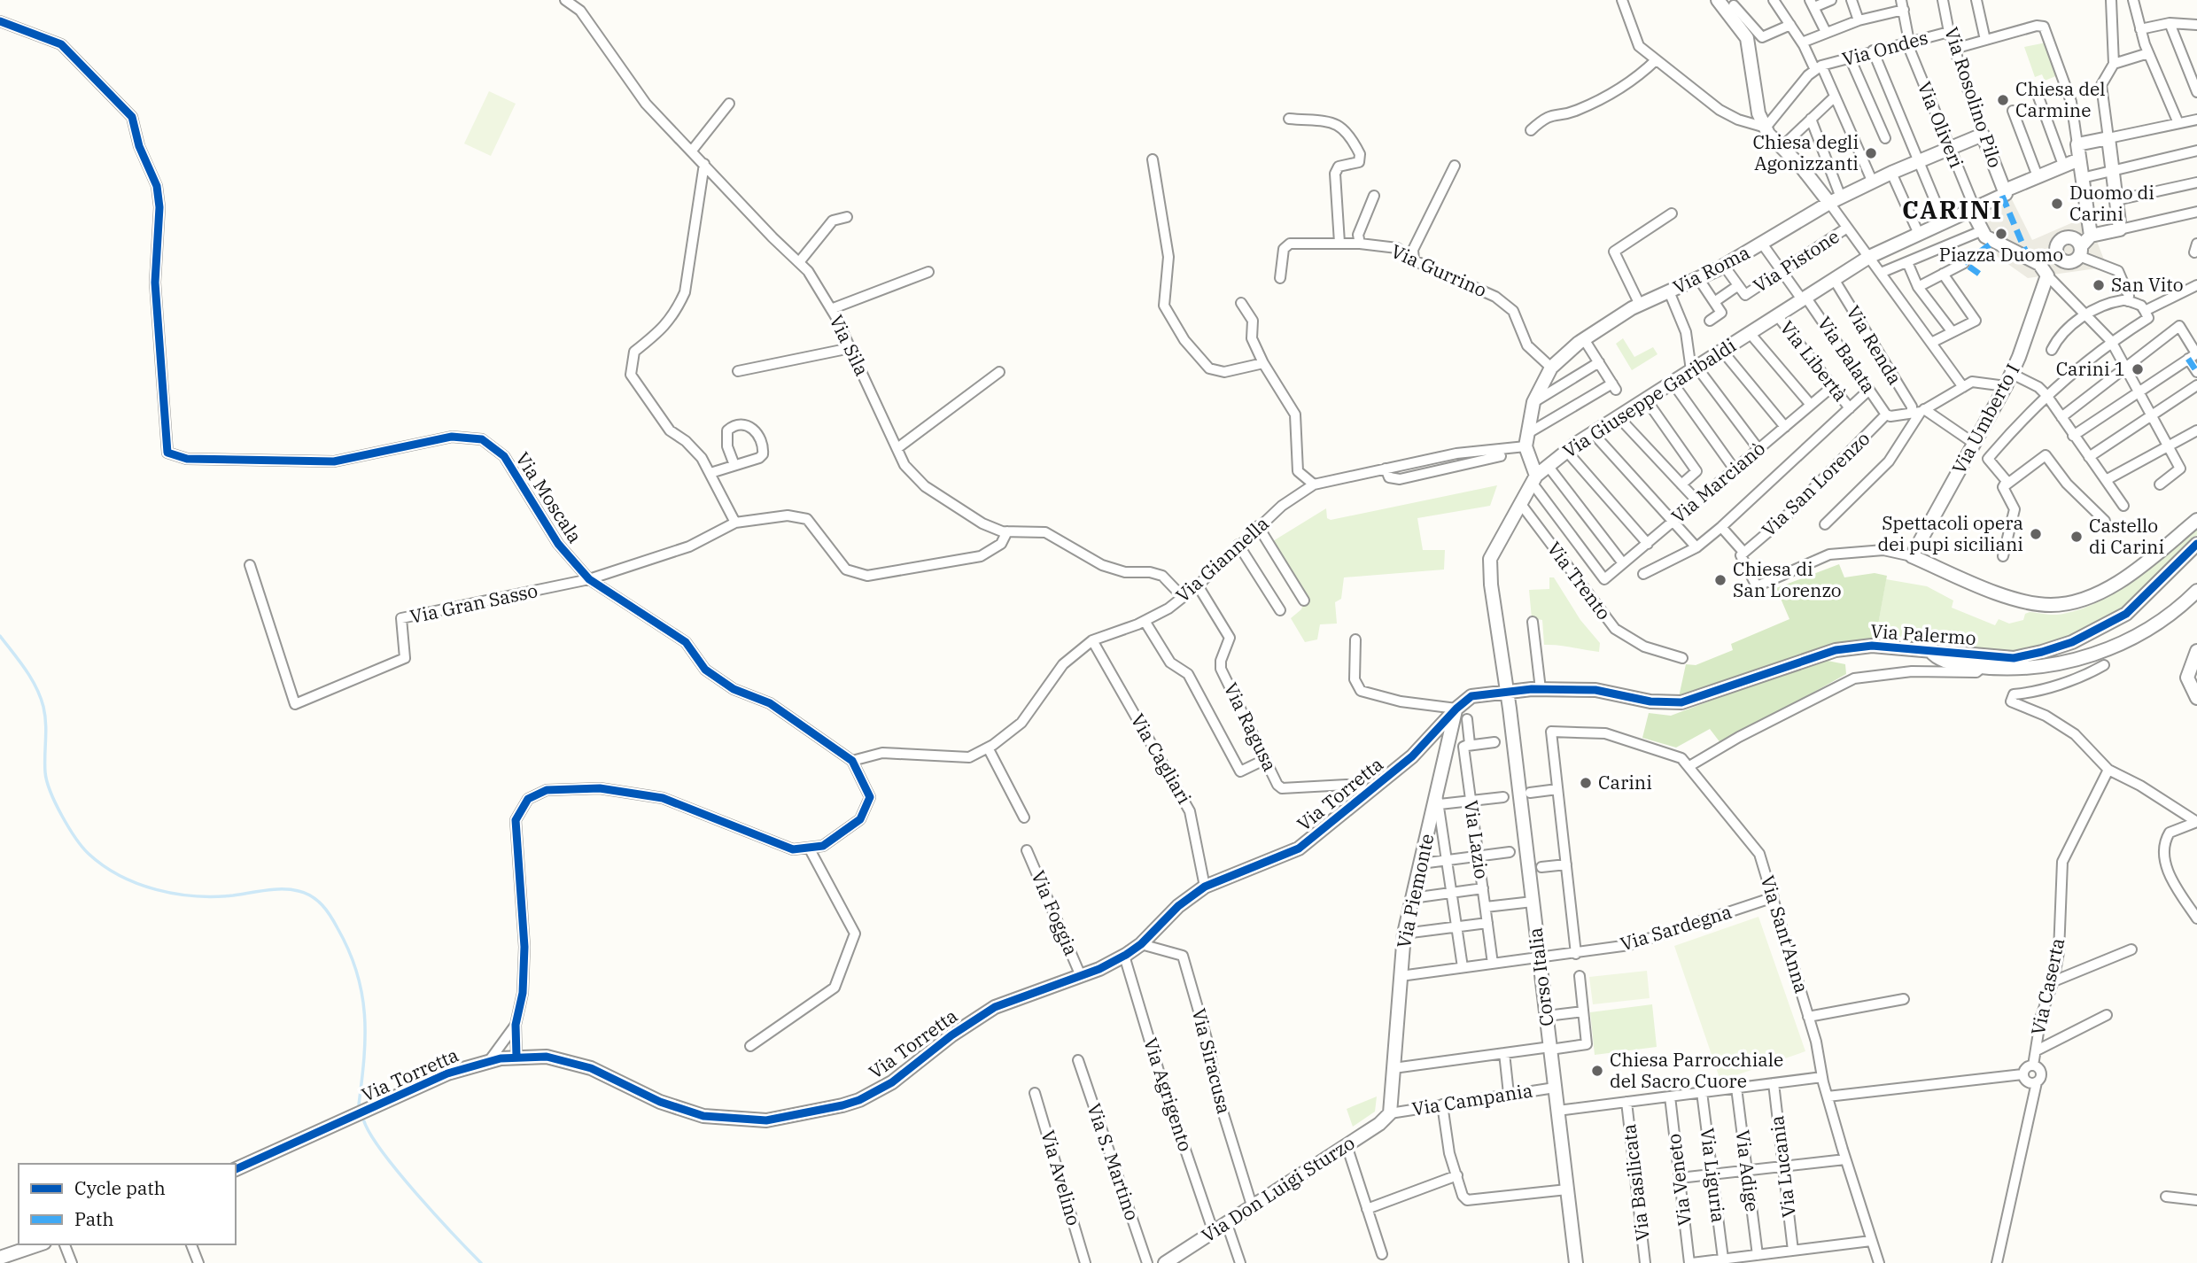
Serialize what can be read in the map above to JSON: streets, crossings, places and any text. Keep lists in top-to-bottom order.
{
  "streets": {
    "street": [
      "Via Ondes",
      "Via Rosolino Pilo",
      "Via Oliveri",
      "Via Pistone",
      "Via Roma",
      "Via Gurrino",
      "Via Sila",
      "Via Renda",
      "Via Balata",
      "Via Libertà",
      "Via Giuseppe Garibaldi",
      "Via Umberto I",
      "Via Marcianò",
      "Via San Lorenzo",
      "Via Moscala",
      "Via Giannella",
      "Via Trento",
      "Via Gran Sasso",
      "Via Palermo",
      "Via Ragusa",
      "Via Cagliari",
      "Via Torretta",
      "Via Lazio",
      "Via Piemonte",
      "Via Foggia",
      "Via Sardegna",
      "Via Sant'Anna",
      "Corso Italia",
      "Via Caserta",
      "Via Siracusa",
      "Via Agrigento",
      "Via Campania",
      "Via S. Martino",
      "Via Lucania",
      "Via Adige",
      "Via Liguria",
      "Via Avelino",
      "Via Veneto",
      "Via Basilicata",
      "Via Don Luigi Sturzo"
    ]
  },
  "crossings": [
    ["Via Ondes", "Via Rosolino Pilo"],
    ["Via Ondes", "Via Oliveri"],
    ["Via Rosolino Pilo", "Via Roma"],
    ["Via Rosolino Pilo", "Via Giuseppe Garibaldi"],
    ["Via Oliveri", "Via Roma"],
    ["Via Oliveri", "Via Giuseppe Garibaldi"],
    ["Via Pistone", "Via Roma"],
    ["Via Pistone", "Via Balata"],
    ["Via Roma", "Via Gurrino"],
    ["Via Roma", "Via Balata"],
    ["Via Roma", "Via Giannella"],
    ["Via Sila", "Via Giannella"],
    ["Via Renda", "Via Giuseppe Garibaldi"],
    ["Via Balata", "Via Giuseppe Garibaldi"],
    ["Via Balata", "Via San Lorenzo"],
    ["Via Libertà", "Via Giuseppe Garibaldi"],
    ["Via Libertà", "Via Marcianò"],
    ["Via Giuseppe Garibaldi", "Via Marcianò"],
    ["Via Giuseppe Garibaldi", "Via Trento"],
    ["Via Giuseppe Garibaldi", "Via Palermo"],
    ["Via Giuseppe Garibaldi", "Via Torretta"],
    ["Via Giuseppe Garibaldi", "Corso Italia"],
    ["Via Moscala", "Via Giannella"],
    ["Via Moscala", "Via Gran Sasso"],
    ["Via Giannella", "Via Ragusa"],
    ["Via Giannella", "Via Cagliari"],
    ["Via Palermo", "Via Torretta"],
    ["Via Palermo", "Corso Italia"],
    ["Via Ragusa", "Via Torretta"],
    ["Via Cagliari", "Via Torretta"],
    ["Via Torretta", "Via Piemonte"],
    ["Via Torretta", "Via Foggia"],
    ["Via Torretta", "Corso Italia"],
    ["Via Torretta", "Via Siracusa"],
    ["Via Torretta", "Via Agrigento"],
    ["Via Lazio", "Via Sardegna"],
    ["Via Piemonte", "Via Sardegna"],
    ["Via Piemonte", "Via Campania"],
    ["Via Piemonte", "Via Don Luigi Sturzo"],
    ["Via Sardegna", "Via Sant'Anna"],
    ["Via Sardegna", "Corso Italia"],
    ["Corso Italia", "Via Campania"],
    ["Via Siracusa", "Via Don Luigi Sturzo"],
    ["Via Agrigento", "Via Don Luigi Sturzo"],
    ["Via Campania", "Via Don Luigi Sturzo"]
  ],
  "districts": ["CARINI"],
  "places": [
    "Chiesa del Carmine",
    "Chiesa degli Agonizzanti",
    "Duomo di Carini",
    "Piazza Duomo",
    "San Vito",
    "Carini 1",
    "Spettacoli opera dei pupi siciliani",
    "Castello di Carini",
    "Chiesa di San Lorenzo",
    "Carini",
    "Chiesa Parrocchiale del Sacro Cuore"
  ],
  "legend": ["Cycle path", "Path"]
}
